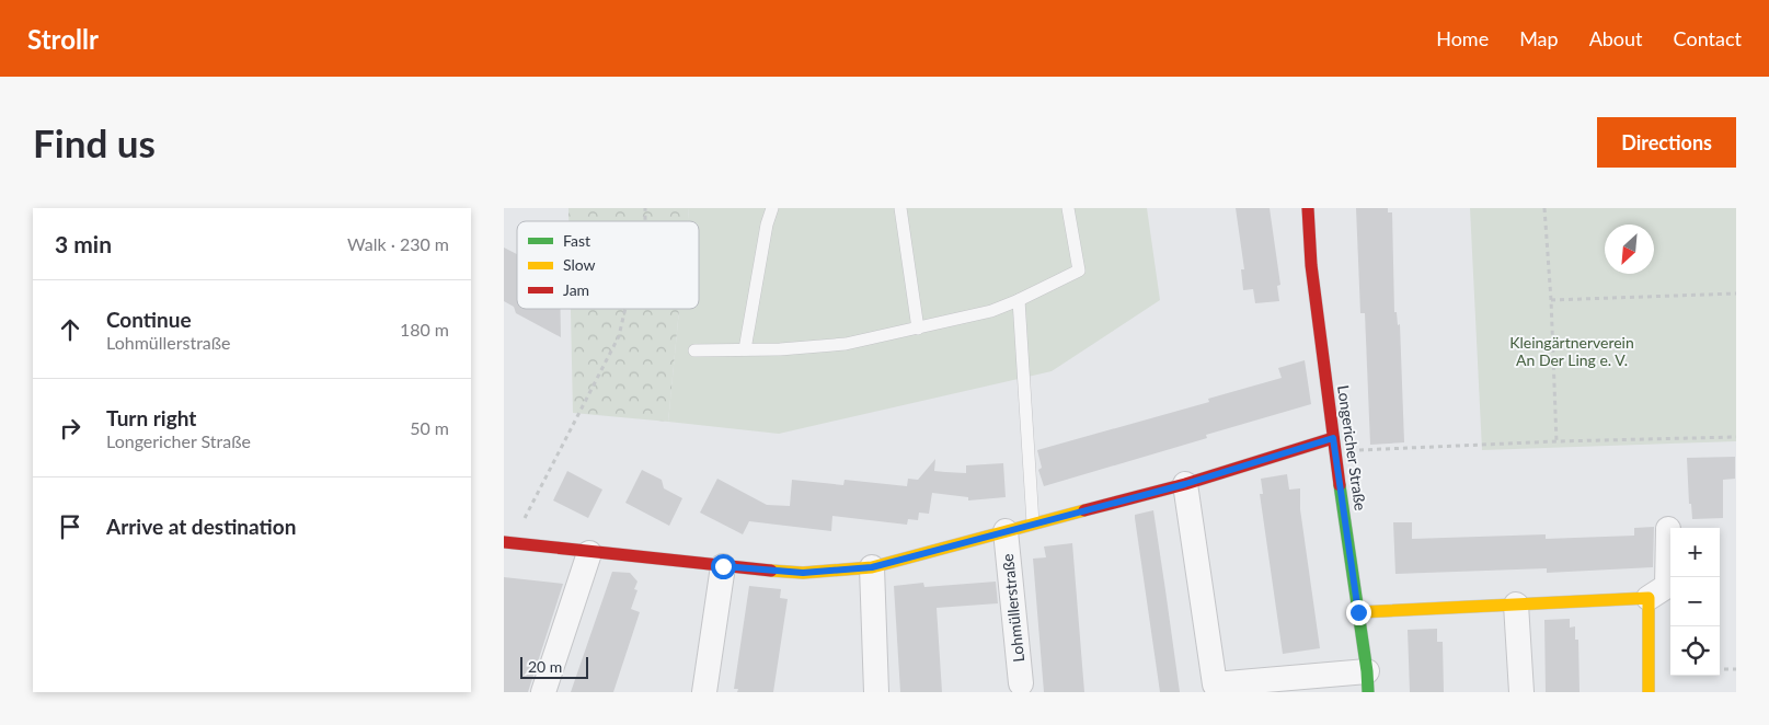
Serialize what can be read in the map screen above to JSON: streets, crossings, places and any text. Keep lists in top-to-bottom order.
{
  "streets": {
    "street": ["Longericher Straße", "Lohmüllerstraße"]
  },
  "crossings": [
    ["Longericher Straße", "Lohmüllerstraße"]
  ],
  "parks": ["Kleingärtnerverein An Der Ling e. V."],
  "legend": ["Fast", "Slow", "Jam"],
  "scale_bar": "20 m",
  "north": "bottom left",
  "page": {
    "header": "Strollr",
    "nav": [
      "Home",
      "Map",
      "About",
      "Contact"
    ],
    "buttons": "Directions",
    "title": "Find us",
    "heading": ["3 min", "Walk · 230 m"],
    "list": [
      ["Continue", "Lohmüllerstraße", "180 m"],
      ["Turn right", "Longericher Straße", "50 m"],
      "Arrive at destination"
    ],
    "map_buttons": ["+", "−"],
    "scale": "20 m"
  }
}
